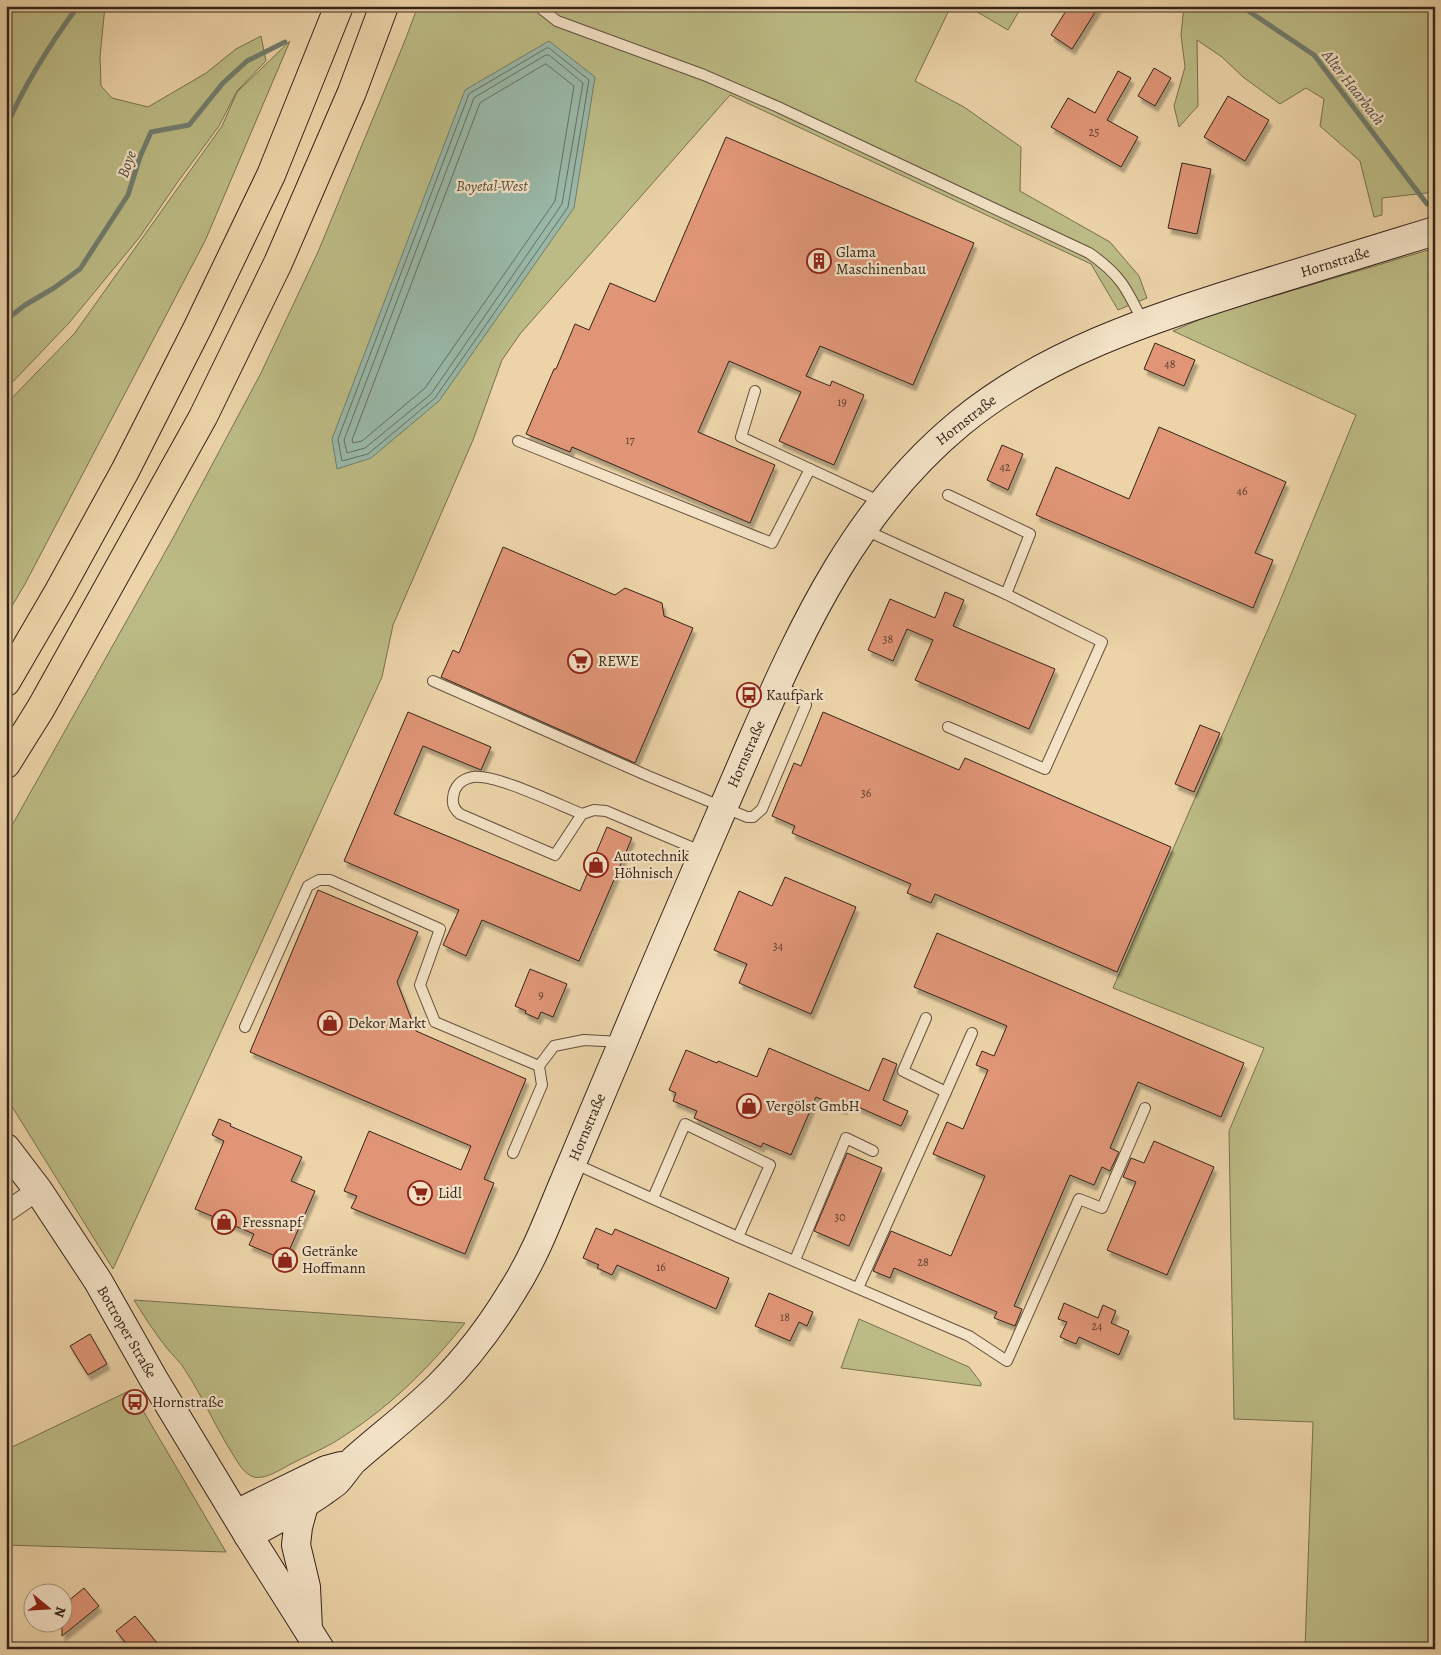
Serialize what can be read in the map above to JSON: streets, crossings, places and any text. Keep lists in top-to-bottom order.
{
  "streets": {
    "street": ["Hornstraße", "Bottroper Straße"]
  },
  "crossings": [
    ["Hornstraße", "Bottroper Straße"]
  ],
  "water": ["Alter Haarbach", "Boye"],
  "parks": ["Boyetal-West"],
  "places": {
    "building": ["Glama Maschinenbau"],
    "supermarket": ["REWE", "Lidl"],
    "bus stop": ["Kaufpark", "Hornstraße"],
    "shop": [
      "Autotechnik Höhnisch",
      "Dekor Markt",
      "Vergölst GmbH",
      "Fressnapf",
      "Getränke Hoffmann"
    ]
  },
  "house_numbers": [
    "25",
    "48",
    "19",
    "17",
    "42",
    "46",
    "38",
    "36",
    "34",
    "9",
    "30",
    "28",
    "16",
    "18",
    "24"
  ],
  "north": "right"
}
